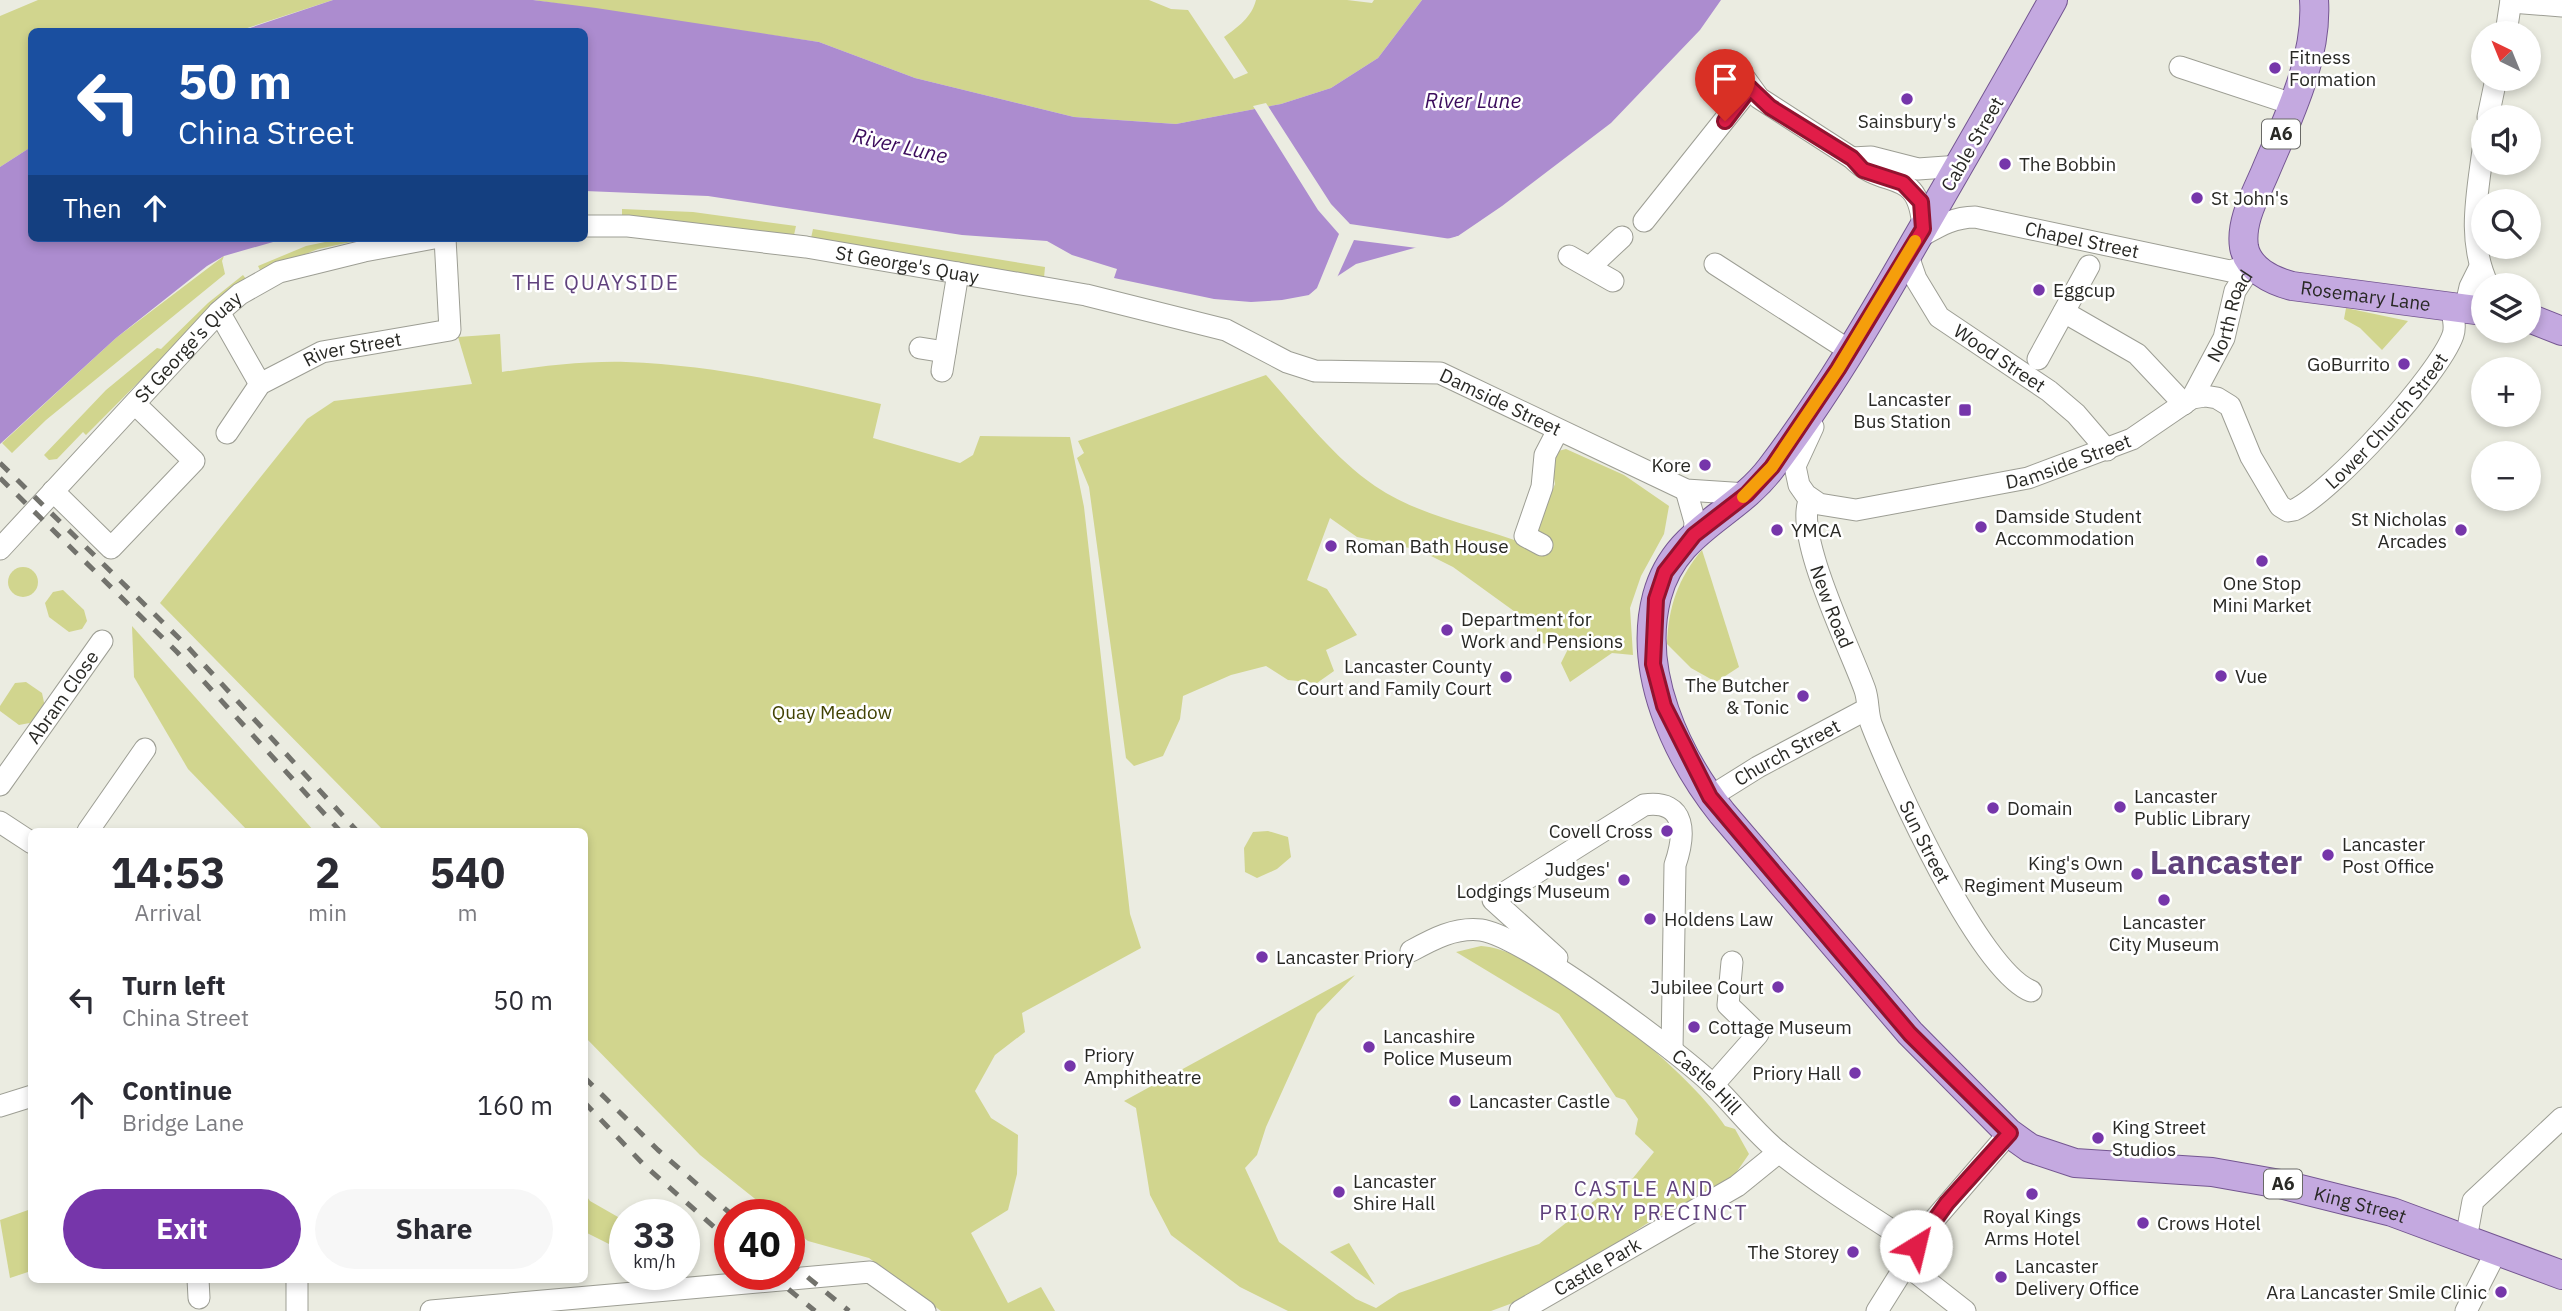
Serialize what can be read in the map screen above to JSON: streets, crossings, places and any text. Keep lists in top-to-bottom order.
{
  "streets": {
    "main road": [
      "A6",
      "Cable Street",
      "Rosemary Lane",
      "North Road",
      "King Street"
    ],
    "street": [
      "Chapel Street",
      "St George's Quay",
      "River Street",
      "Wood Street",
      "Damside Street",
      "Lower Church Street",
      "New Road",
      "Abram Close",
      "Church Street",
      "Sun Street",
      "Castle Hill",
      "Castle Park"
    ]
  },
  "crossings": [
    ["A6", "Cable Street"],
    ["A6", "Damside Street"],
    ["A6", "Church Street"],
    ["A6", "King Street"],
    ["Cable Street", "Chapel Street"],
    ["Cable Street", "Wood Street"],
    ["Cable Street", "Damside Street"],
    ["Cable Street", "New Road"],
    ["Chapel Street", "Rosemary Lane"],
    ["Chapel Street", "North Road"],
    ["Chapel Street", "Wood Street"],
    ["St George's Quay", "Damside Street"],
    ["Rosemary Lane", "North Road"],
    ["Rosemary Lane", "Lower Church Street"],
    ["North Road", "Damside Street"],
    ["North Road", "Lower Church Street"],
    ["Wood Street", "Damside Street"],
    ["Damside Street", "Lower Church Street"],
    ["Damside Street", "New Road"],
    ["New Road", "Church Street"],
    ["New Road", "Sun Street"],
    ["Church Street", "Sun Street"],
    ["Castle Hill", "Castle Park"]
  ],
  "districts": ["THE QUAYSIDE", "Lancaster", "CASTLE AND PRIORY PRECINCT"],
  "water": ["River Lune"],
  "parks": ["Quay Meadow"],
  "places": {
    "other": [
      "Fitness Formation",
      "Sainsbury's",
      "The Bobbin",
      "St John's",
      "Eggcup",
      "GoBurrito",
      "Kore",
      "Damside Student Accommodation",
      "YMCA",
      "St Nicholas Arcades",
      "Roman Bath House",
      "One Stop Mini Market",
      "Department for Work and Pensions",
      "Vue",
      "Lancaster County Court and Family Court",
      "The Butcher & Tonic",
      "Lancaster Public Library",
      "Domain",
      "Covell Cross",
      "Lancaster Post Office",
      "King's Own Regiment Museum",
      "Judges' Lodgings Museum",
      "Lancaster City Museum",
      "Holdens Law",
      "Lancaster Priory",
      "Jubilee Court",
      "Cottage Museum",
      "Lancashire Police Museum",
      "Priory Amphitheatre",
      "Priory Hall",
      "Lancaster Castle",
      "King Street Studios",
      "Lancaster Shire Hall",
      "Royal Kings Arms Hotel",
      "Crows Hotel",
      "The Storey",
      "Lancaster Delivery Office",
      "Ara Lancaster Smile Clinic"
    ],
    "transit": ["Lancaster Bus Station"]
  },
  "north": "top left",
  "page": {
    "map_buttons": ["+", "−"],
    "turn": ["50 m", "China Street"],
    "then": "Then",
    "eta": [
      "14:53",
      "Arrival",
      "2",
      "min",
      "540",
      "m"
    ],
    "list": [
      {
        "name": "Turn left",
        "note": "China Street",
        "value": "50 m"
      },
      {
        "name": "Continue",
        "note": "Bridge Lane",
        "value": "160 m"
      }
    ],
    "buttons": ["Exit", "Share"],
    "speed": "33 km/h",
    "limit": "40"
  }
}
